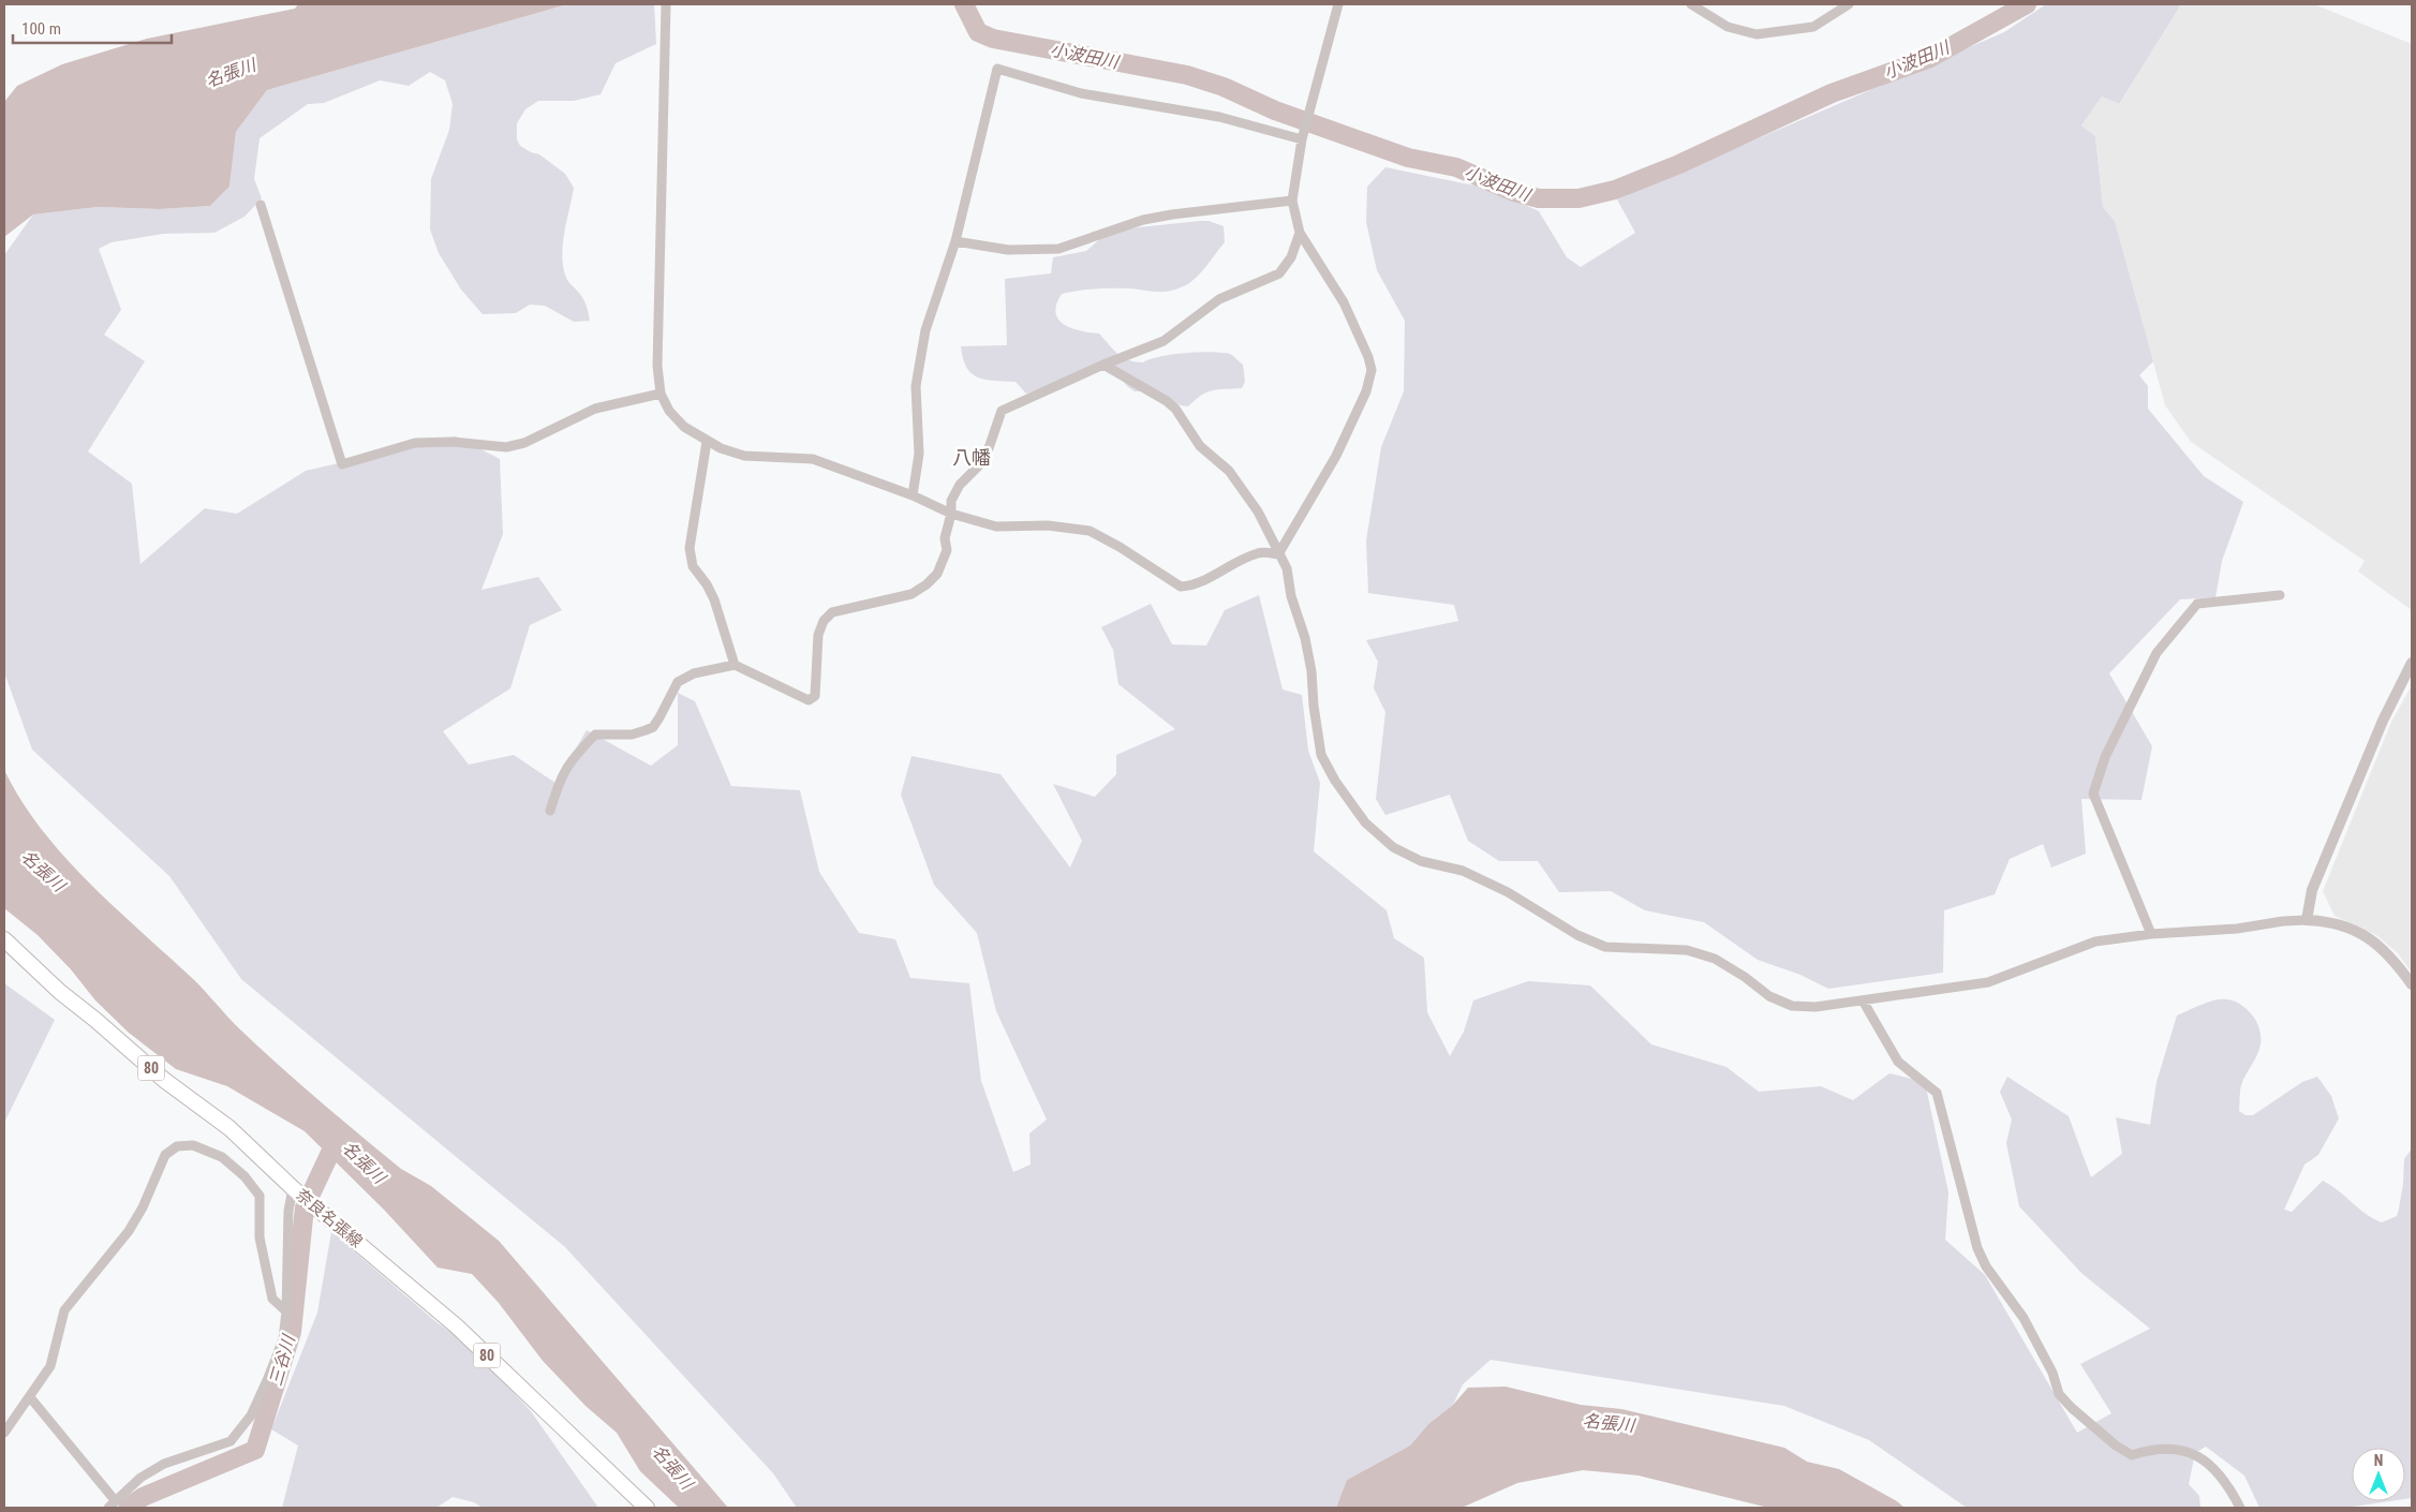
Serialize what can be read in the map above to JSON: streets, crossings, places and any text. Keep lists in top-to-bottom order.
{
  "streets": {
    "main road": ["80", "奈良名張線"]
  },
  "districts": ["八幡"],
  "water": ["小波田川", "名張川", "三谷川"],
  "scale_bar": "100 m",
  "north": "top"
}
